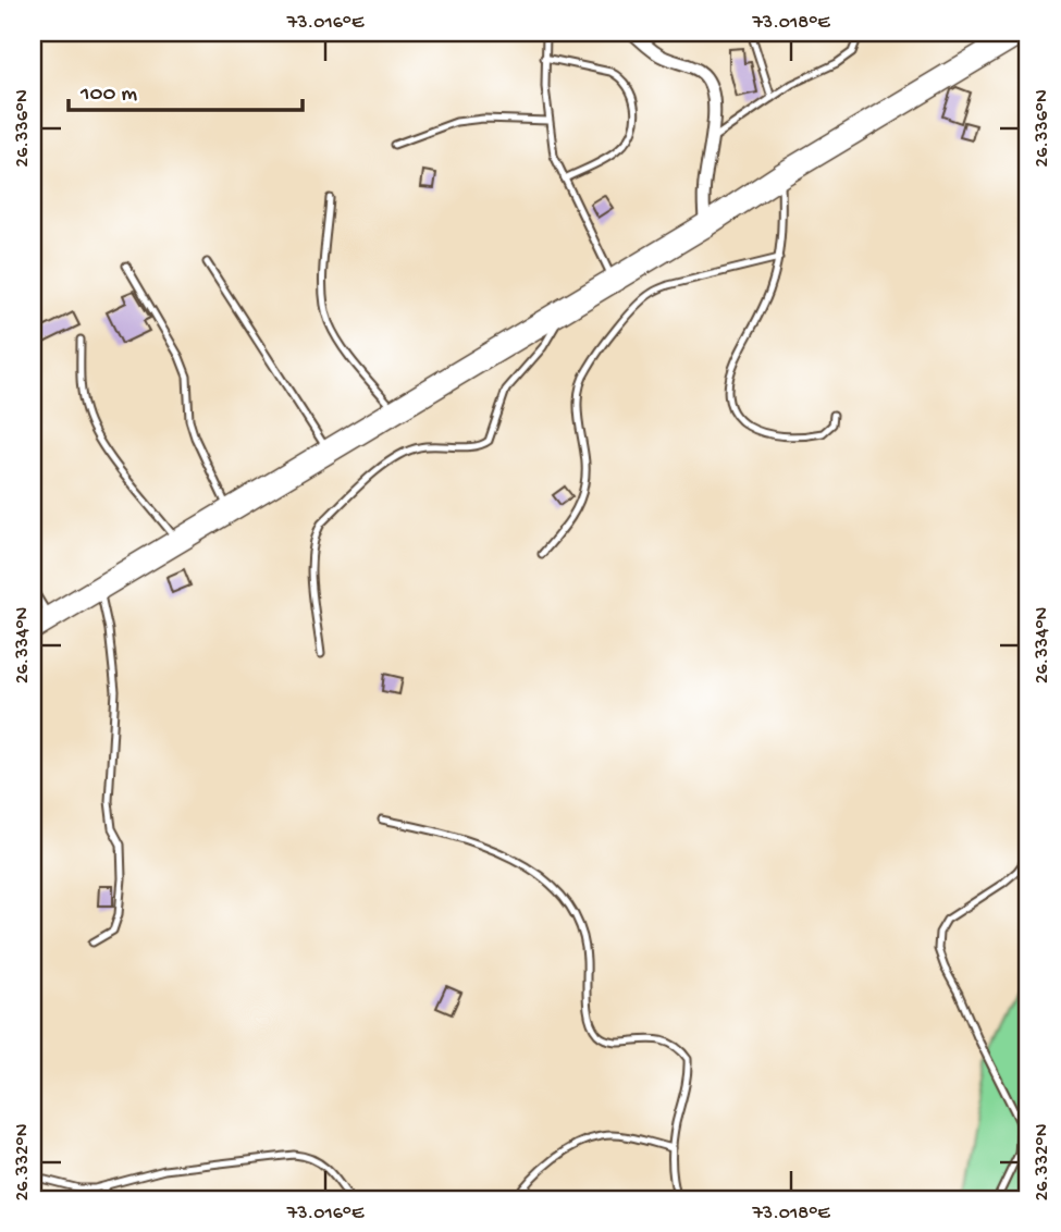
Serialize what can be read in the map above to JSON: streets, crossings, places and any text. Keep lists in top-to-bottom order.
{
  "scale_bar": "100 m",
  "coordinates": [
    "73.016°E",
    "73.018°E",
    "26.336°N",
    "26.334°N",
    "26.332°N"
  ]
}
